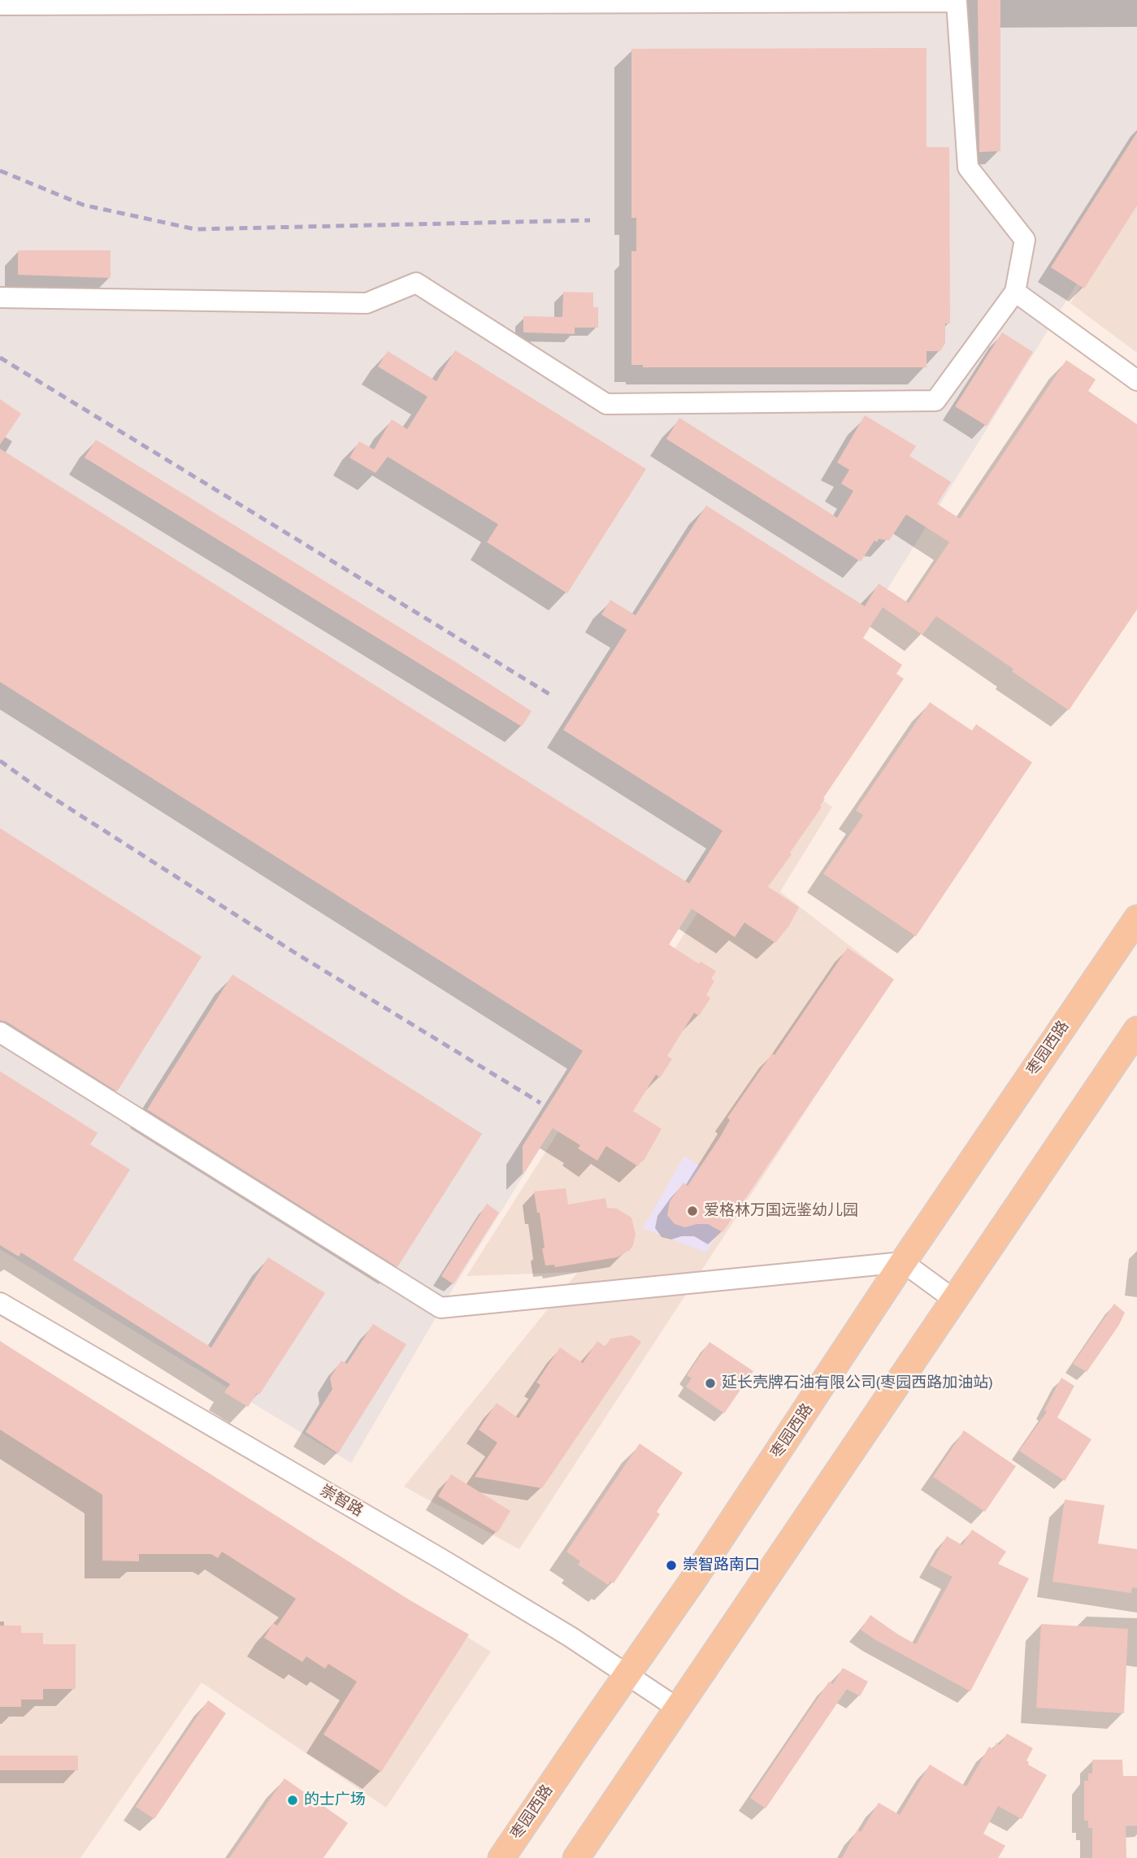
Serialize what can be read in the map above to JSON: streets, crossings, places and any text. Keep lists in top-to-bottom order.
{
  "streets": {
    "main road": ["枣园西路"],
    "street": ["崇智路"]
  },
  "crossings": [
    ["枣园西路", "崇智路"]
  ],
  "places": [
    "爱格林万国远鉴幼儿园",
    "延长壳牌石油有限公司(枣园西路加油站)",
    "崇智路南口",
    "的士广场"
  ]
}
